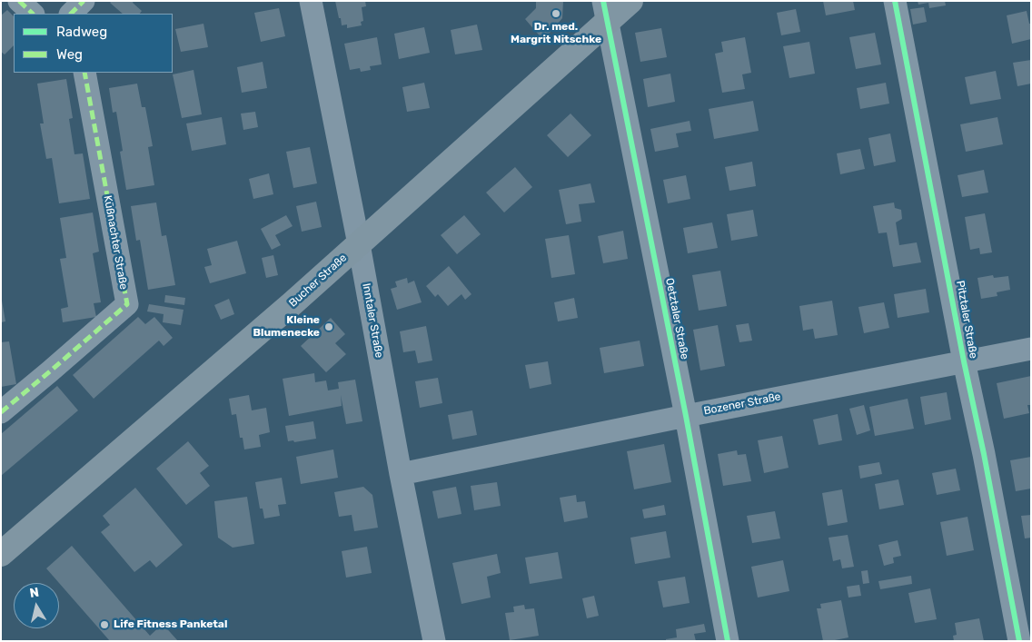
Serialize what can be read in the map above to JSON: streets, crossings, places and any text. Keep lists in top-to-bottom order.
{
  "streets": {
    "main road": ["Bucher Straße"],
    "street": [
      "Küßnachter Straße",
      "Oetztaler Straße",
      "Pitztaler Straße",
      "Inntaler Straße",
      "Bozener Straße"
    ]
  },
  "crossings": [
    ["Bucher Straße", "Oetztaler Straße"],
    ["Bucher Straße", "Inntaler Straße"],
    ["Oetztaler Straße", "Bozener Straße"],
    ["Pitztaler Straße", "Bozener Straße"],
    ["Inntaler Straße", "Bozener Straße"]
  ],
  "places": ["Dr. med. Margrit Nitschke", "Kleine Blumenecke", "Life Fitness Panketal"],
  "legend": ["Radweg", "Weg"],
  "north": "top"
}
